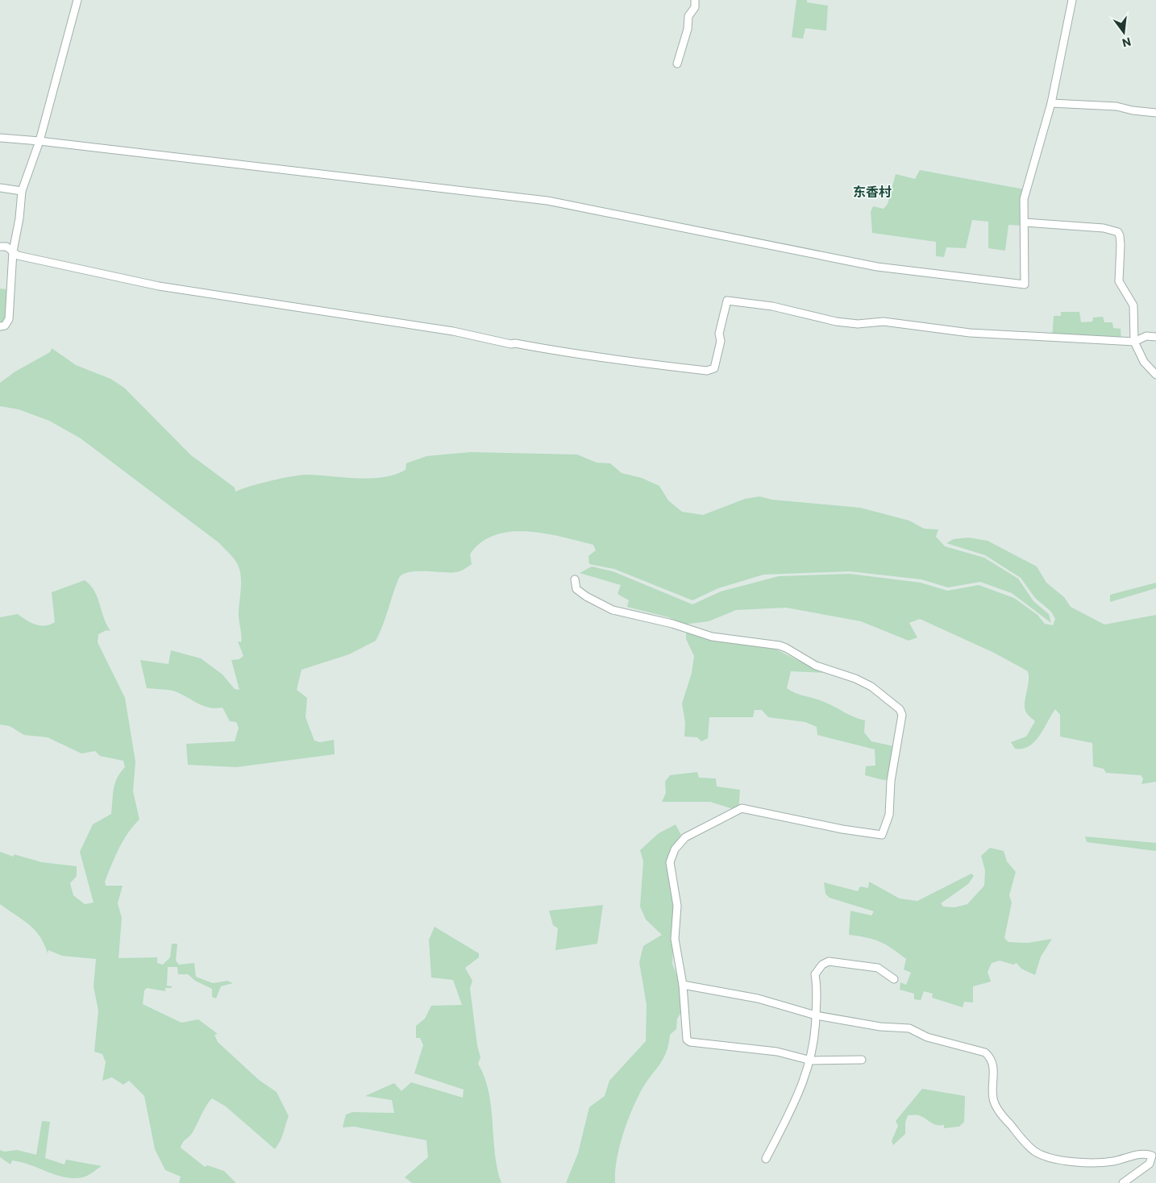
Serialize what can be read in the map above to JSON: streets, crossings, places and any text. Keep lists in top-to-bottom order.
{
  "districts": ["东香村"],
  "north": "bottom"
}
